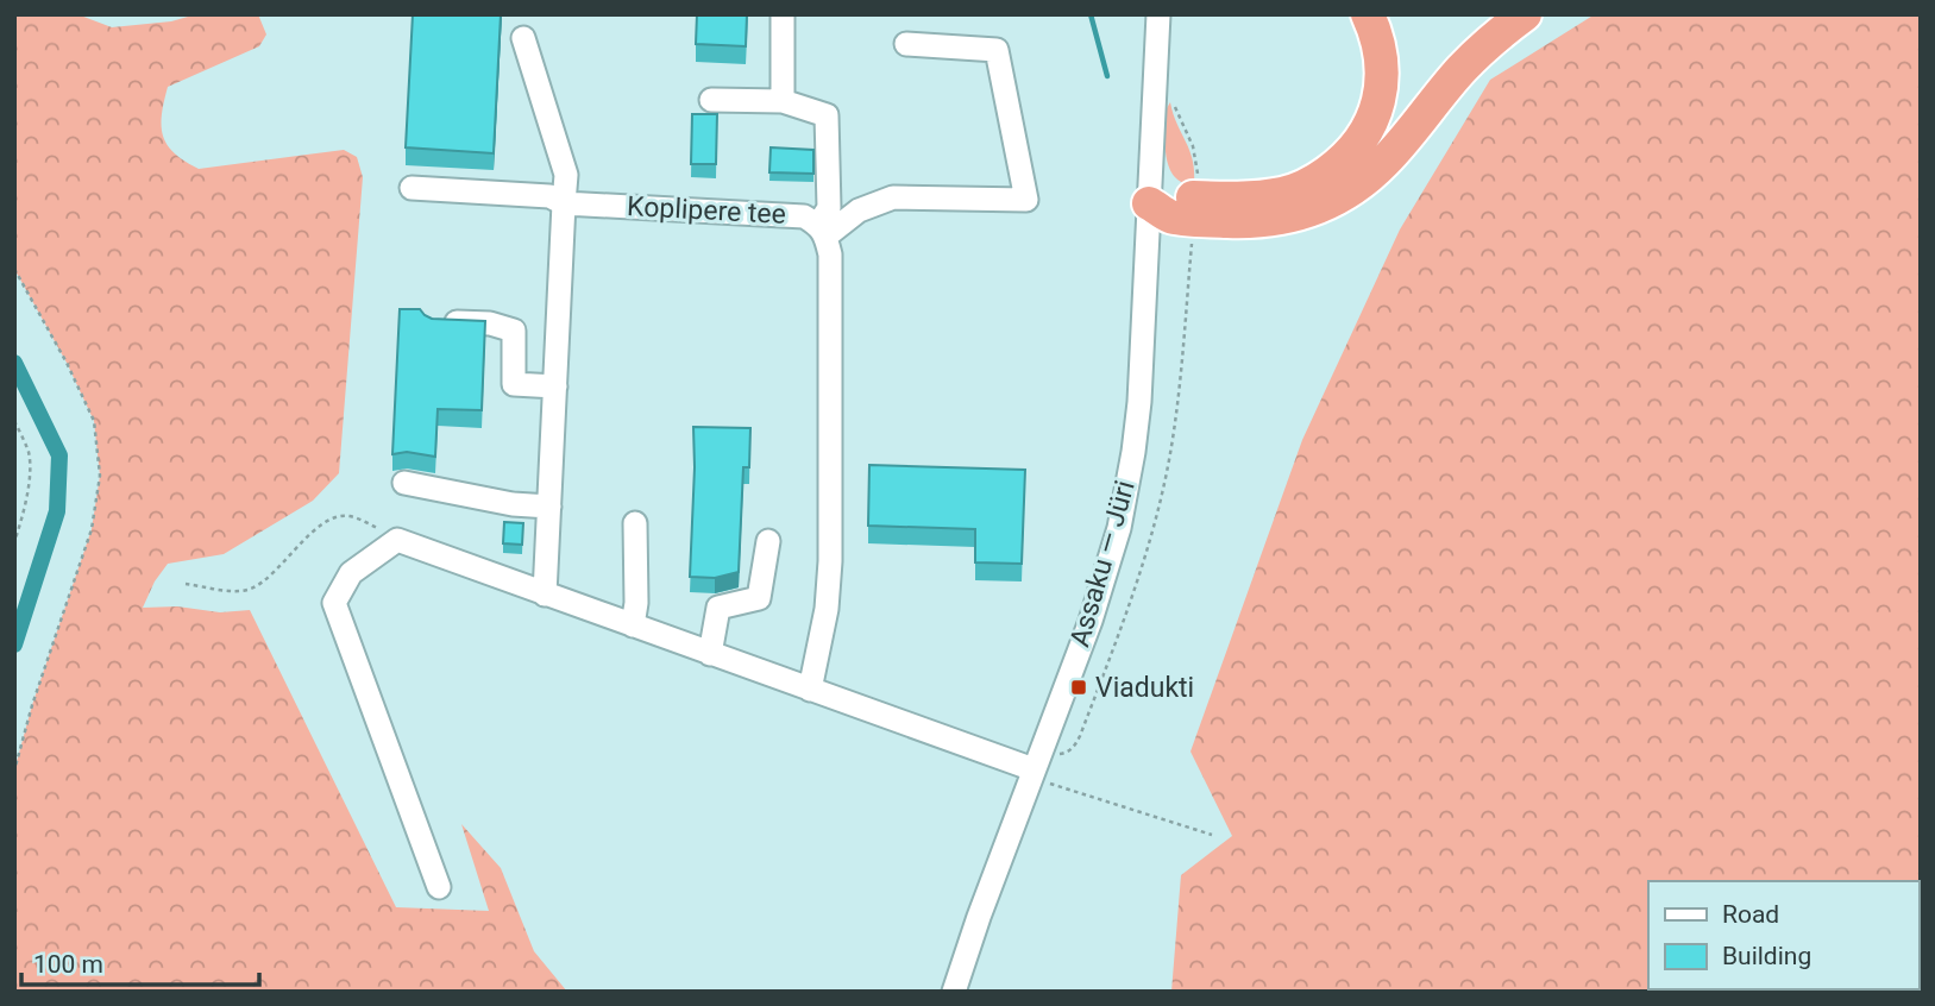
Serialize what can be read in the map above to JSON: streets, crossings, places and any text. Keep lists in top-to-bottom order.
{
  "streets": {
    "street": ["Koplipere tee", "Assaku — Jüri"]
  },
  "places": {
    "transit": ["Viadukti"]
  },
  "legend": ["Road", "Building"],
  "scale_bar": "100 m"
}
